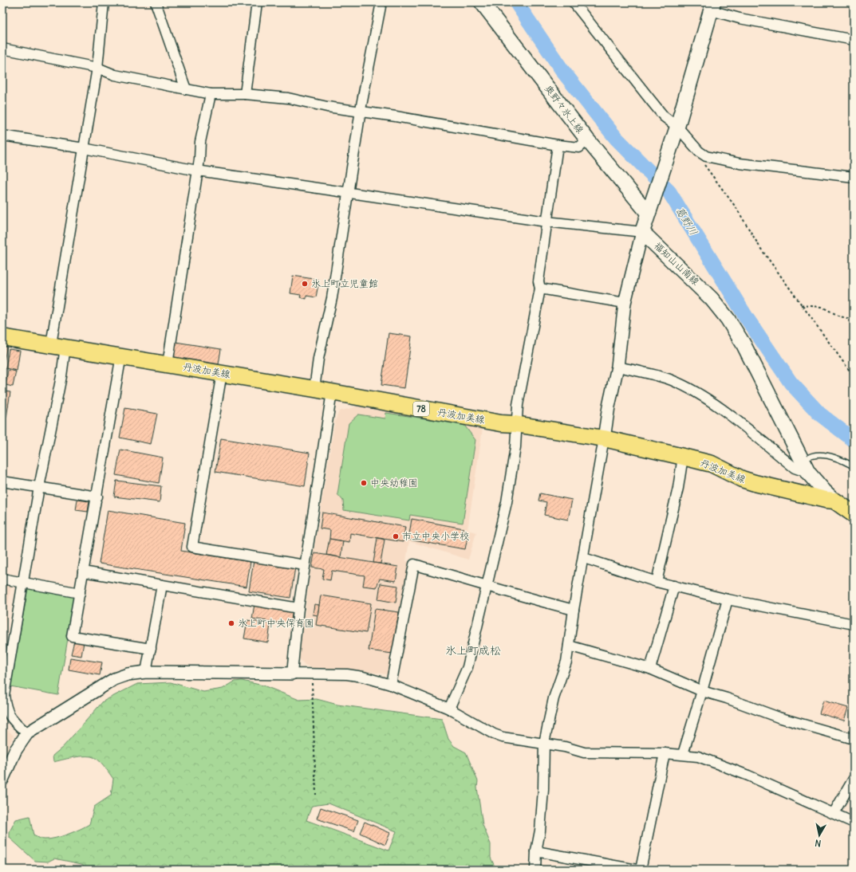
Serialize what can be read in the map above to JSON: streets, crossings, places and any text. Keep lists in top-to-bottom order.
{
  "streets": {
    "main road": [
      "奥野々氷上線",
      "福知山山南線",
      "丹波加美線",
      "78"
    ]
  },
  "crossings": [
    ["福知山山南線", "丹波加美線"]
  ],
  "districts": ["氷上町成松"],
  "water": ["葛野川"],
  "places": [
    "氷上町立児童館",
    "中央幼稚園",
    "市立中央小学校",
    "氷上町中央保育園"
  ],
  "north": "bottom"
}
